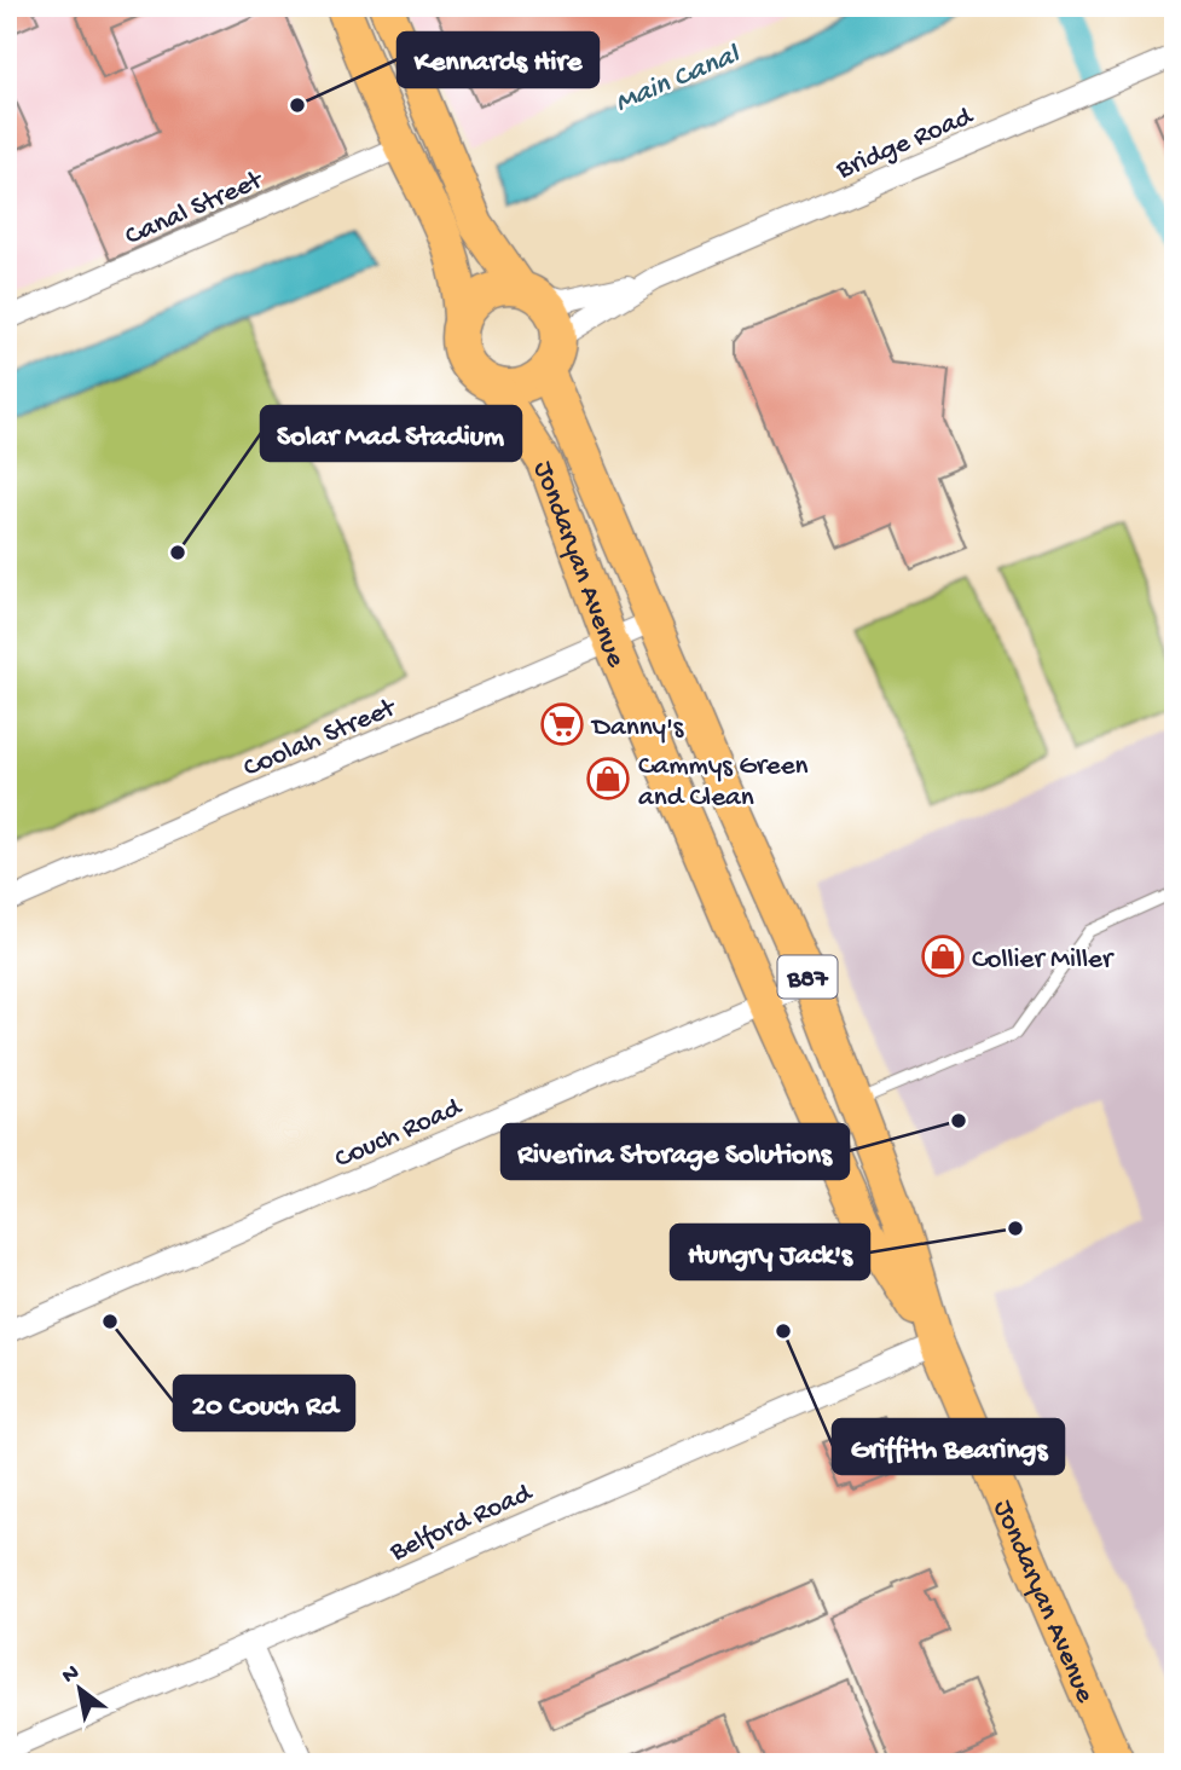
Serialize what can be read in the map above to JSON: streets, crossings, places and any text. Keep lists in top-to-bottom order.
{
  "streets": {
    "main road": ["Jondaryan Avenue", "B87"],
    "street": [
      "Bridge Road",
      "Canal Street",
      "Coolah Street",
      "Couch Road",
      "Belford Road"
    ]
  },
  "crossings": [
    ["Bridge Road", "Jondaryan Avenue"],
    ["Bridge Road", "B87"],
    ["Canal Street", "B87"],
    ["Jondaryan Avenue", "Coolah Street"],
    ["Jondaryan Avenue", "B87"],
    ["Jondaryan Avenue", "Couch Road"],
    ["Jondaryan Avenue", "Belford Road"]
  ],
  "water": ["Main Canal"],
  "places": {
    "other": [
      "Kennards Hire",
      "Solar Mad Stadium",
      "Riverina Storage Solutions",
      "Hungry Jack's",
      "20 Couch Rd",
      "Griffith Bearings"
    ],
    "supermarket": ["Danny's"],
    "shop": ["Cammys Green and Clean", "Collier Miller"]
  },
  "north": "top left"
}
